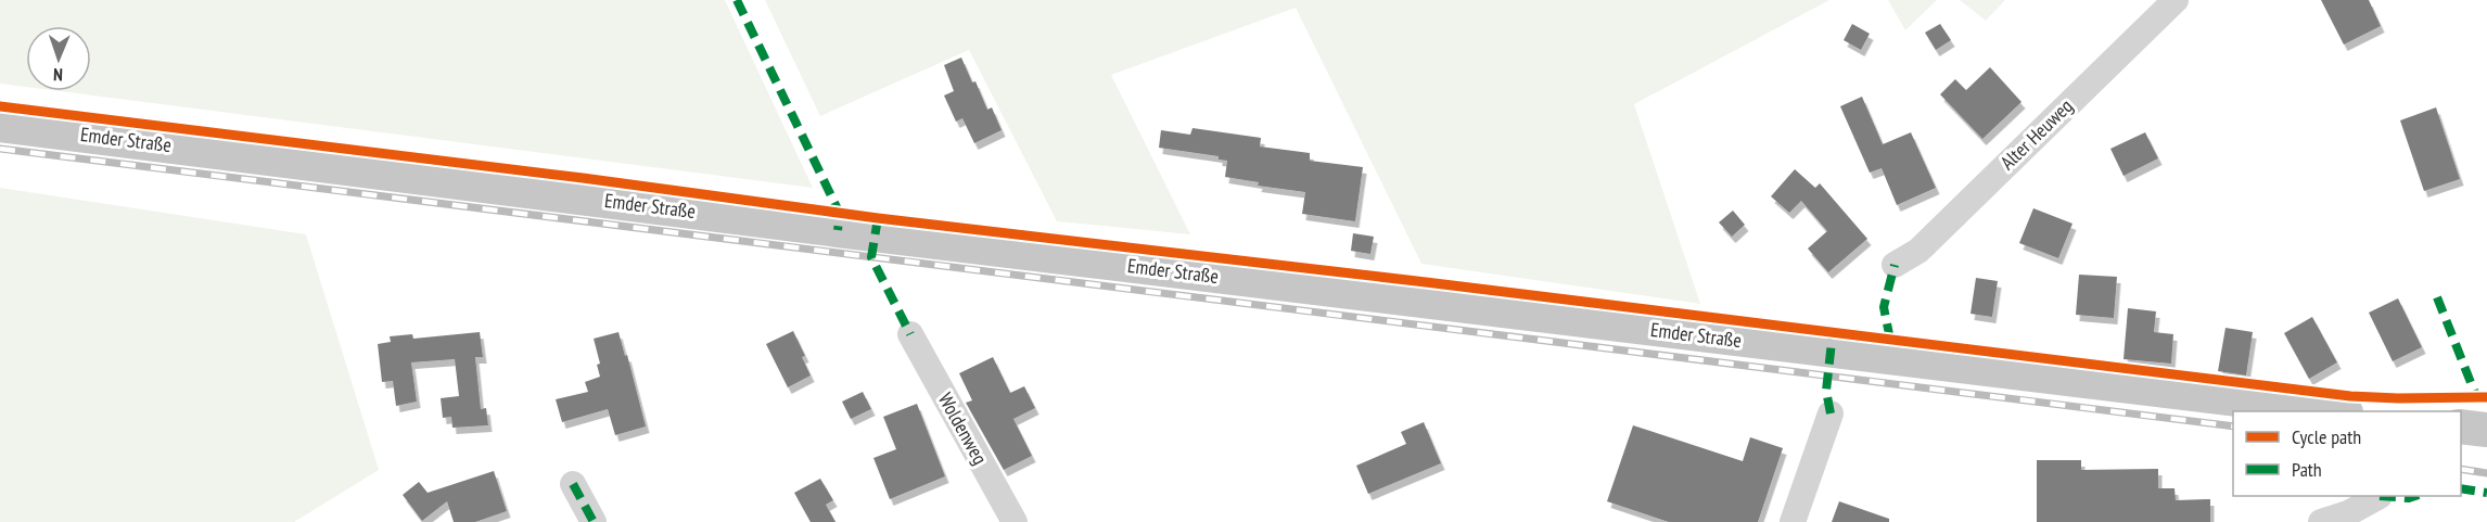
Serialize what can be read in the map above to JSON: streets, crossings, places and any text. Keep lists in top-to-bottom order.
{
  "streets": {
    "main road": ["Emder Straße"],
    "street": ["Alter Heuweg", "Woldenweg"]
  },
  "legend": ["Cycle path", "Path"],
  "north": "bottom"
}
